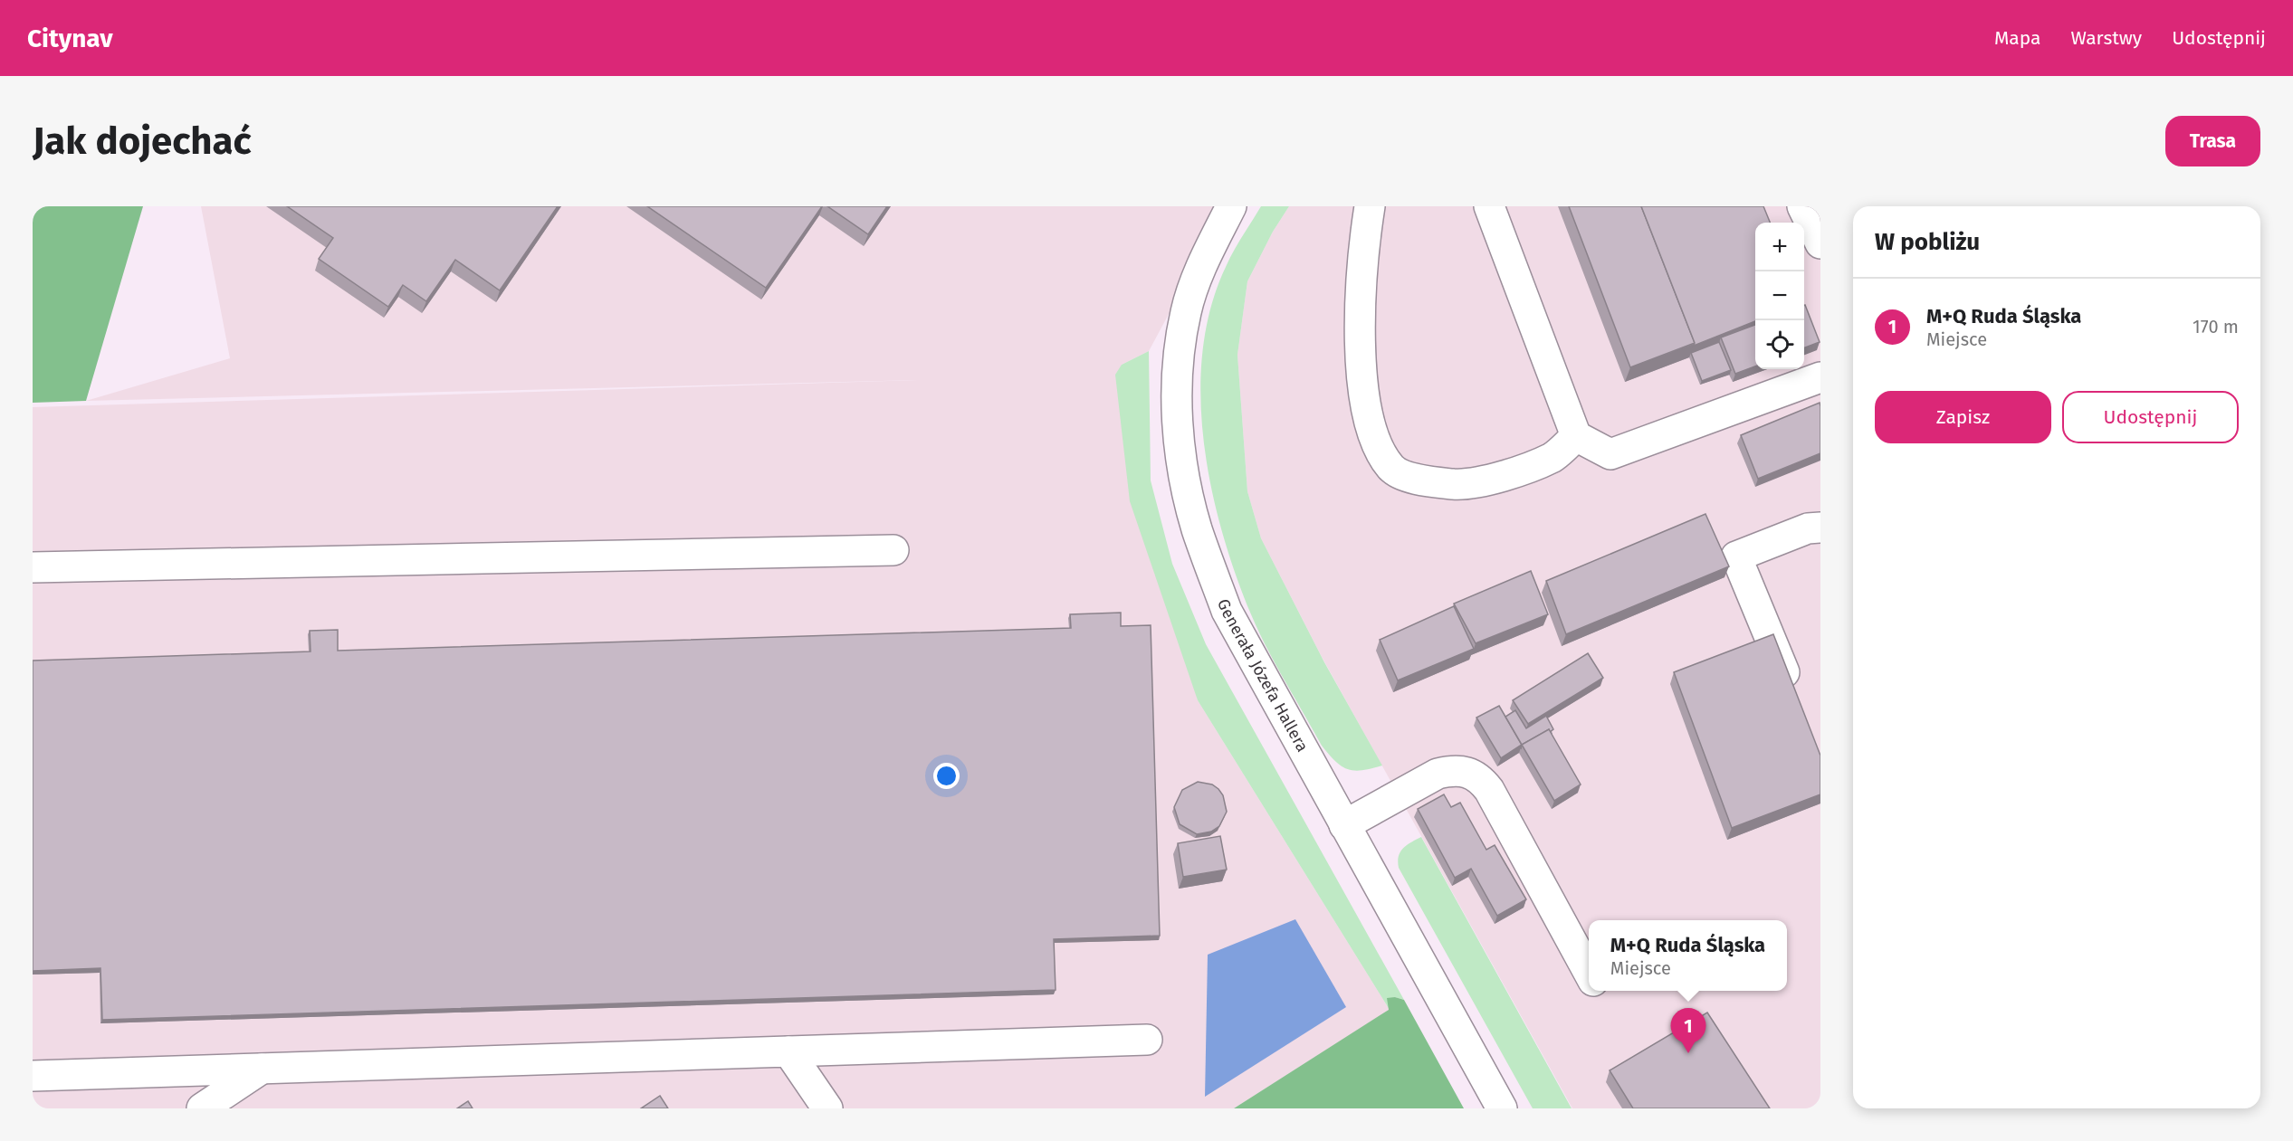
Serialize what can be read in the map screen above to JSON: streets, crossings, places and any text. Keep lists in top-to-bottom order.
{
  "streets": {
    "street": ["Generała Józefa Hallera"]
  },
  "page": {
    "header": "Citynav",
    "nav": ["Mapa", "Warstwy", "Udostępnij"],
    "buttons": [
      "Trasa",
      ["Zapisz", "Udostępnij"]
    ],
    "title": "Jak dojechać",
    "heading": "W pobliżu",
    "map_buttons": ["+", "−"],
    "list": [
      {
        "mark": "1",
        "name": "M+Q Ruda Śląska",
        "note": "Miejsce",
        "value": "170 m"
      }
    ],
    "popup": ["M+Q Ruda Śląska", "Miejsce"],
    "pins": "1"
  }
}
